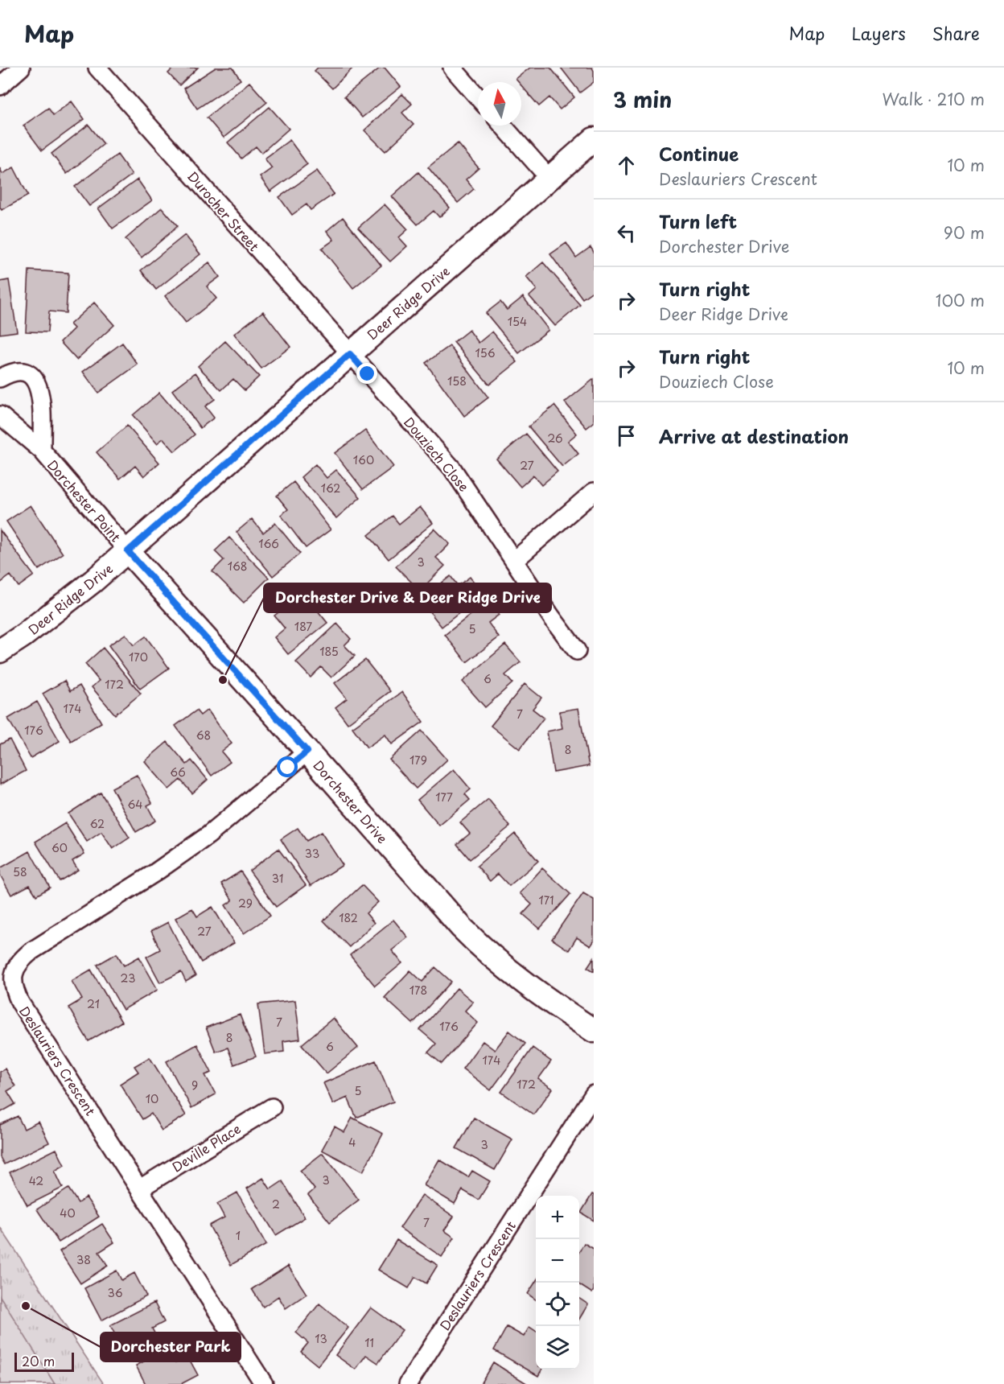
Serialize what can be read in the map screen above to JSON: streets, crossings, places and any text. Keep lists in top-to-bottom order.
{
  "streets": {
    "street": [
      "Durocher Street",
      "Deer Ridge Drive",
      "Douziech Close",
      "Dorchester Point",
      "Dorchester Drive",
      "Deslauriers Crescent",
      "Deville Place"
    ]
  },
  "crossings": [
    ["Durocher Street", "Deer Ridge Drive"],
    ["Durocher Street", "Douziech Close"],
    ["Deer Ridge Drive", "Douziech Close"],
    ["Deer Ridge Drive", "Dorchester Point"],
    ["Deer Ridge Drive", "Dorchester Drive"],
    ["Dorchester Point", "Dorchester Drive"],
    ["Dorchester Drive", "Deslauriers Crescent"],
    ["Deslauriers Crescent", "Deville Place"]
  ],
  "places": ["Dorchester Drive & Deer Ridge Drive", "Dorchester Park"],
  "house_numbers": [
    "154",
    "156",
    "158",
    "26",
    "160",
    "27",
    "162",
    "166",
    "3",
    "168",
    "187",
    "5",
    "185",
    "170",
    "6",
    "172",
    "174",
    "7",
    "176",
    "68",
    "8",
    "179",
    "66",
    "177",
    "64",
    "62",
    "60",
    "33",
    "58",
    "31",
    "171",
    "29",
    "182",
    "27",
    "23",
    "178",
    "21",
    "7",
    "176",
    "8",
    "6",
    "174",
    "172",
    "9",
    "5",
    "10",
    "4",
    "3",
    "3",
    "42",
    "2",
    "40",
    "7",
    "1",
    "38",
    "36",
    "13",
    "11"
  ],
  "scale_bar": "20 m",
  "north": "top",
  "page": {
    "header": "Map",
    "nav": ["Map", "Layers", "Share"],
    "heading": ["3 min", "Walk · 210 m"],
    "list": [
      ["Continue", "Deslauriers Crescent", "10 m"],
      ["Turn left", "Dorchester Drive", "90 m"],
      ["Turn right", "Deer Ridge Drive", "100 m"],
      ["Turn right", "Douziech Close", "10 m"],
      "Arrive at destination"
    ],
    "map_buttons": ["+", "−"],
    "scale": "20 m"
  }
}
